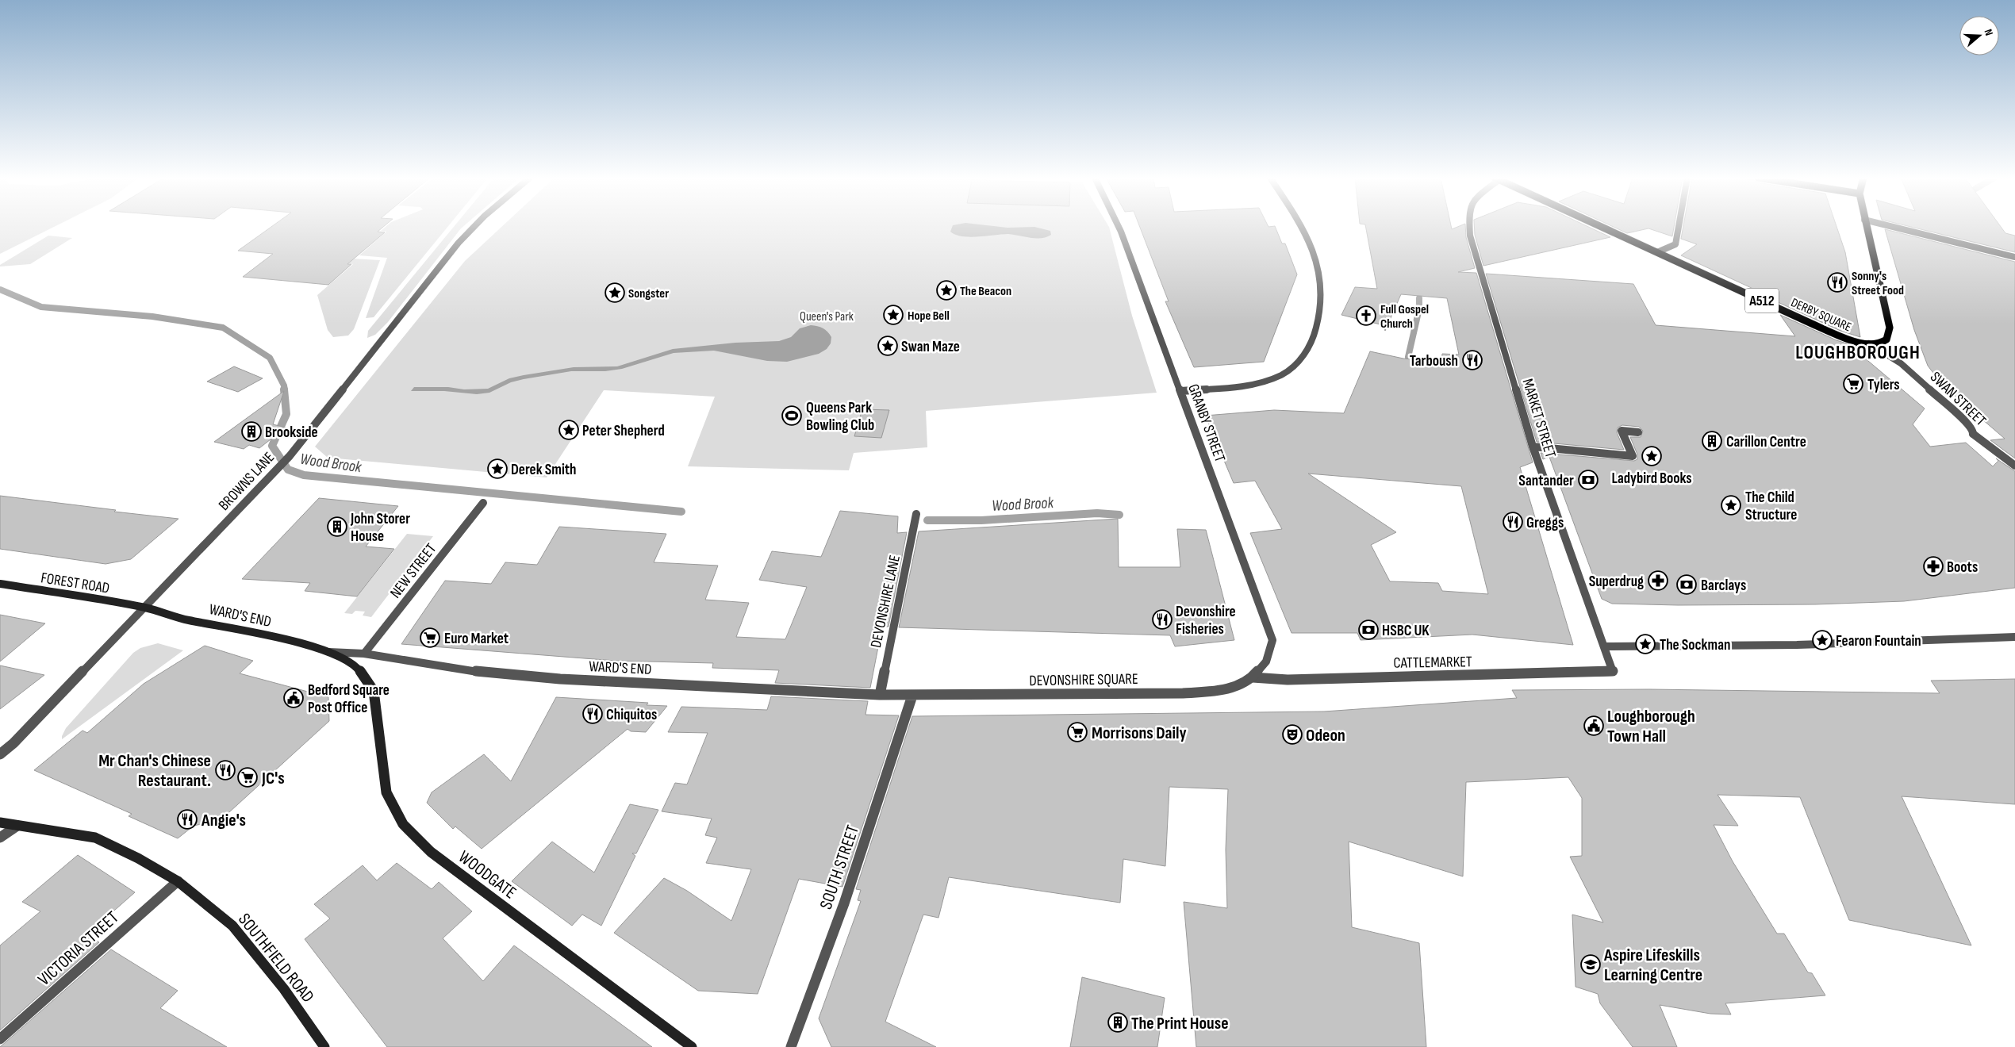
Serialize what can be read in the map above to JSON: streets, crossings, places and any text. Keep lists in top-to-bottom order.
{
  "streets": {
    "main road": [
      "A512",
      "DERBY SQUARE",
      "FOREST ROAD",
      "WARD'S END",
      "WOODGATE",
      "SOUTHFIELD ROAD"
    ],
    "street": [
      "SWAN STREET",
      "MARKET STREET",
      "GRANBY STREET",
      "BROWNS LANE",
      "NEW STREET",
      "DEVONSHIRE LANE",
      "CATTLEMARKET",
      "DEVONSHIRE SQUARE",
      "SOUTH STREET",
      "VICTORIA STREET"
    ]
  },
  "crossings": [
    ["A512", "DERBY SQUARE"],
    ["A512", "SWAN STREET"],
    ["DERBY SQUARE", "SWAN STREET"],
    ["MARKET STREET", "CATTLEMARKET"],
    ["GRANBY STREET", "CATTLEMARKET"],
    ["GRANBY STREET", "DEVONSHIRE SQUARE"],
    ["BROWNS LANE", "FOREST ROAD"],
    ["BROWNS LANE", "WARD'S END"],
    ["NEW STREET", "WARD'S END"],
    ["FOREST ROAD", "WARD'S END"],
    ["DEVONSHIRE LANE", "WARD'S END"],
    ["WARD'S END", "DEVONSHIRE SQUARE"],
    ["WARD'S END", "SOUTH STREET"],
    ["WARD'S END", "WOODGATE"],
    ["CATTLEMARKET", "DEVONSHIRE SQUARE"],
    ["DEVONSHIRE SQUARE", "SOUTH STREET"],
    ["VICTORIA STREET", "SOUTHFIELD ROAD"]
  ],
  "districts": ["LOUGHBOROUGH"],
  "water": ["Wood Brook"],
  "parks": ["Queen's Park"],
  "places": {
    "restaurant": [
      "Sonny's Street Food",
      "Tarboush",
      "Greggs",
      "Devonshire Fisheries",
      "Chiquitos",
      "Mr Chan's Chinese Restaurant.",
      "Angie's"
    ],
    "place": [
      "The Beacon",
      "Songster",
      "Hope Bell",
      "Swan Maze",
      "Peter Shepherd",
      "Ladybird Books",
      "Derek Smith",
      "The Child Structure",
      "Fearon Fountain",
      "The Sockman"
    ],
    "church": ["Full Gospel Church"],
    "supermarket": [
      "Tylers",
      "Euro Market",
      "Morrisons Daily",
      "JC's"
    ],
    "sports": ["Queens Park Bowling Club"],
    "building": [
      "Brookside",
      "Carillon Centre",
      "John Storer House",
      "The Print House"
    ],
    "bank": ["Santander", "Barclays", "HSBC UK"],
    "pharmacy": ["Boots", "Superdrug"],
    "public building": ["Bedford Square Post Office", "Loughborough Town Hall"],
    "theatre": ["Odeon"],
    "school or university": ["Aspire Lifeskills Learning Centre"]
  },
  "north": "right"
}
